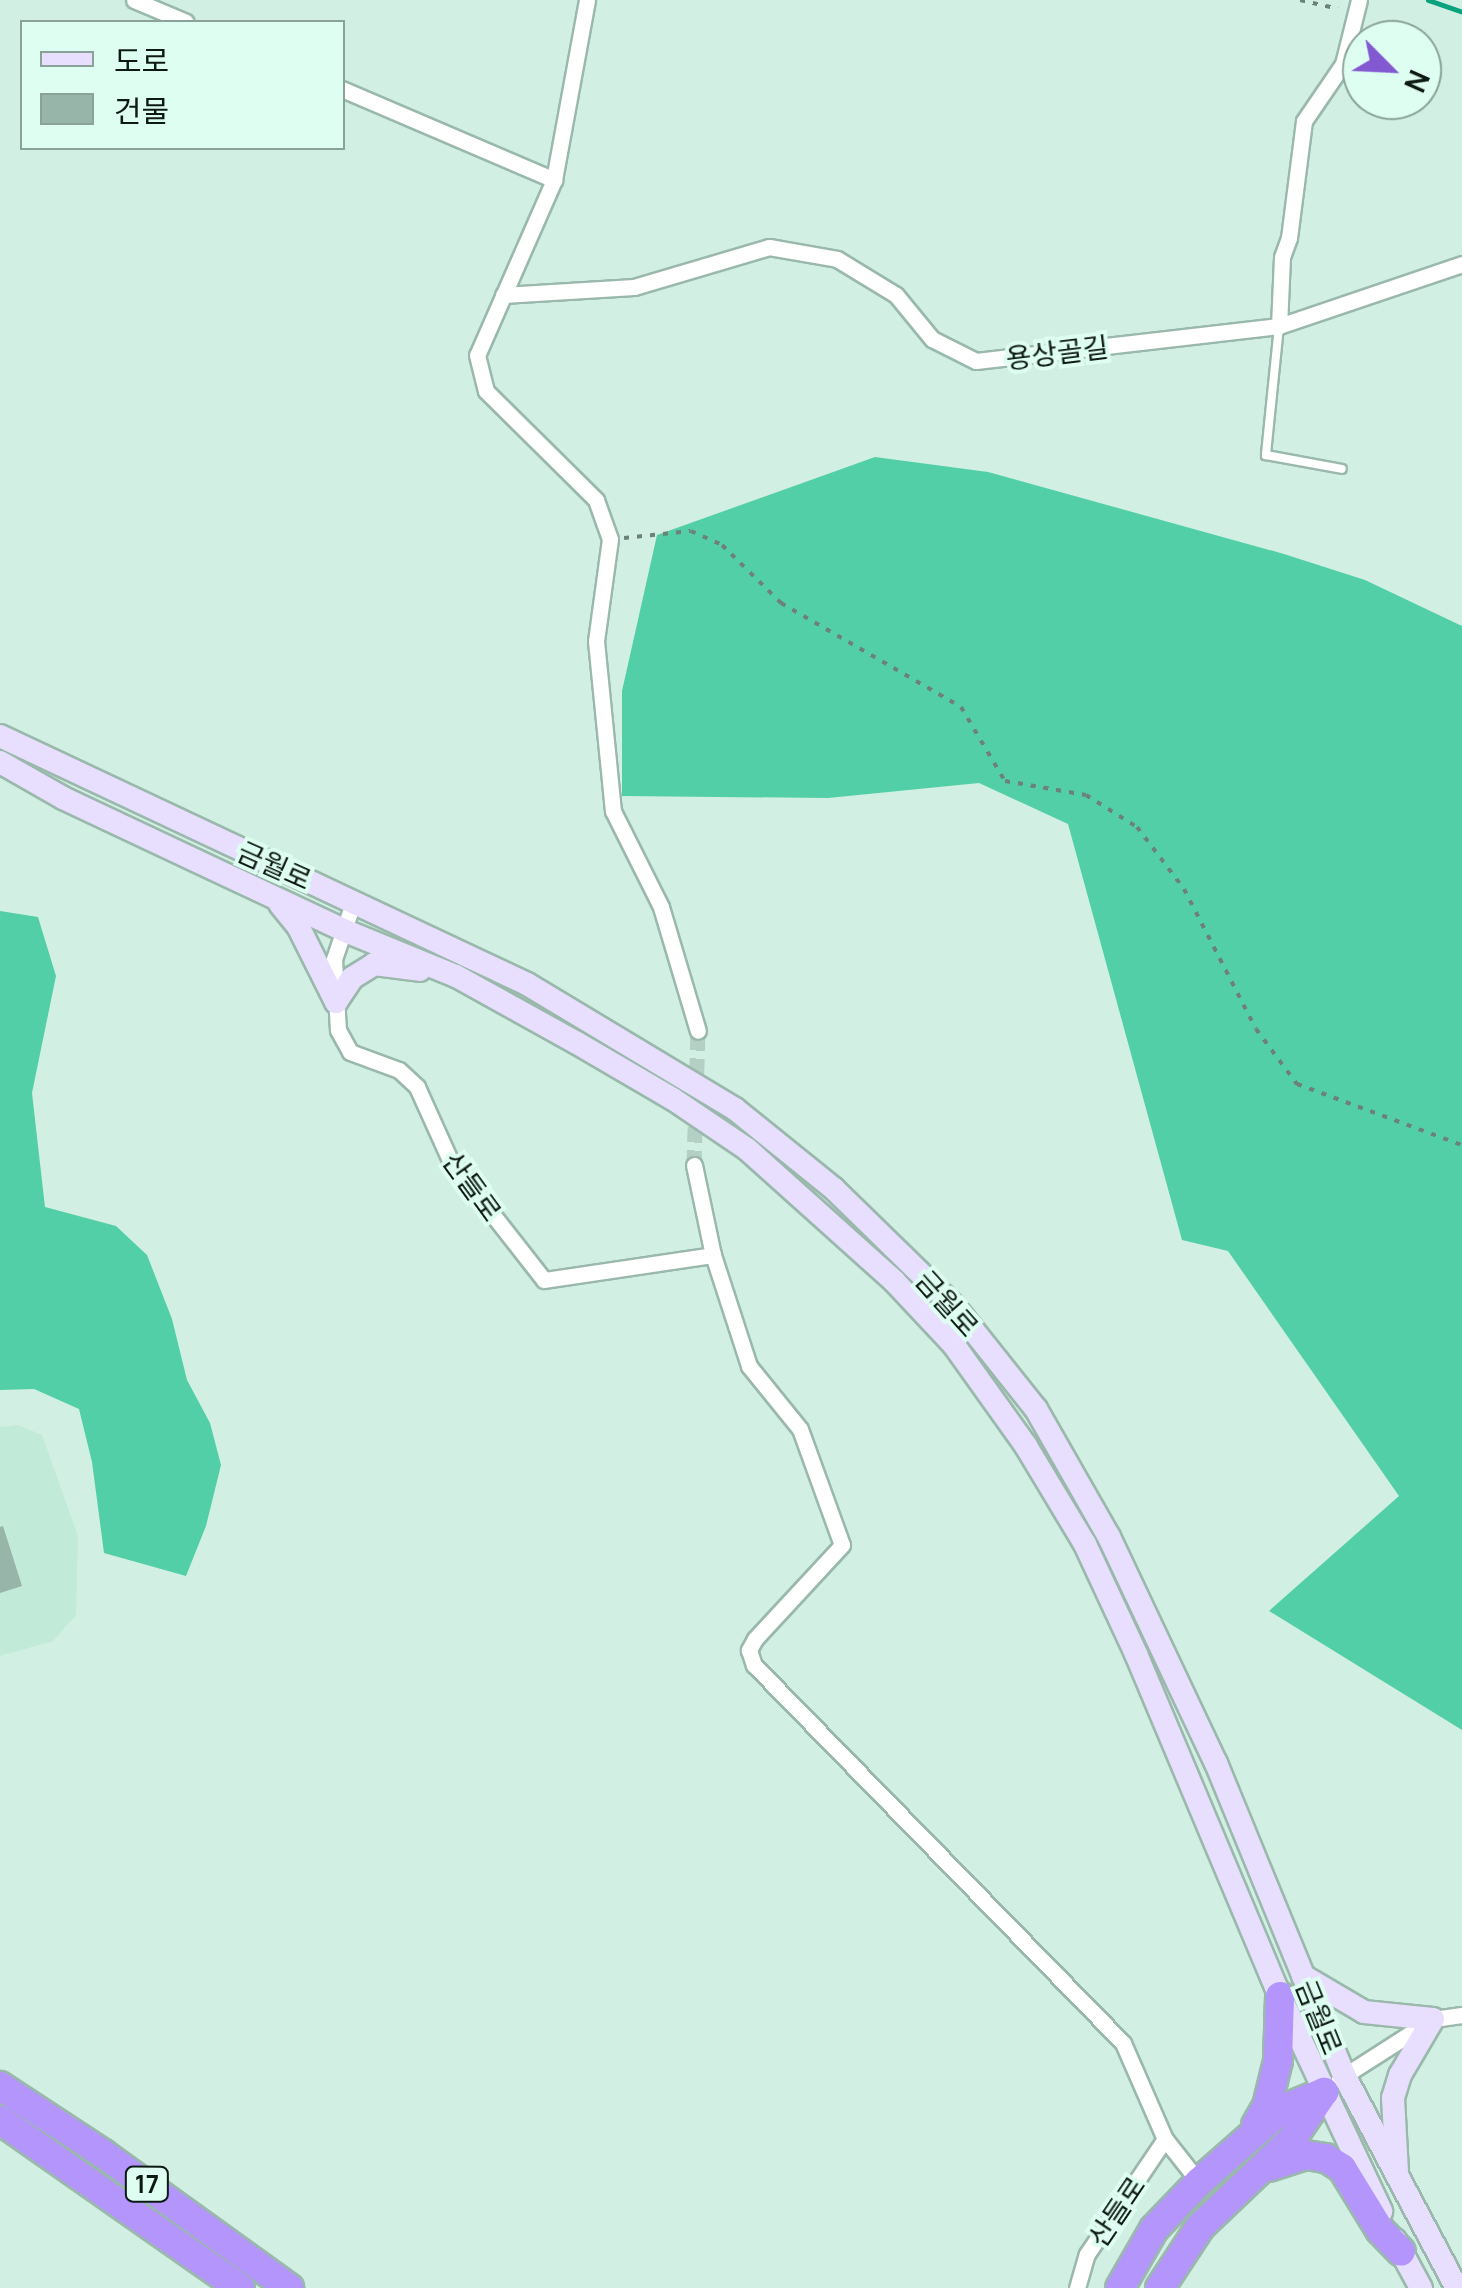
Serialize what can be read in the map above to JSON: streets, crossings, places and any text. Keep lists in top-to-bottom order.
{
  "streets": {
    "highway": ["17"],
    "main road": ["금월로"],
    "street": ["용상골길", "산들로"]
  },
  "crossings": [
    ["금월로", "산들로"]
  ],
  "legend": ["도로", "건물"],
  "north": "bottom right"
}
